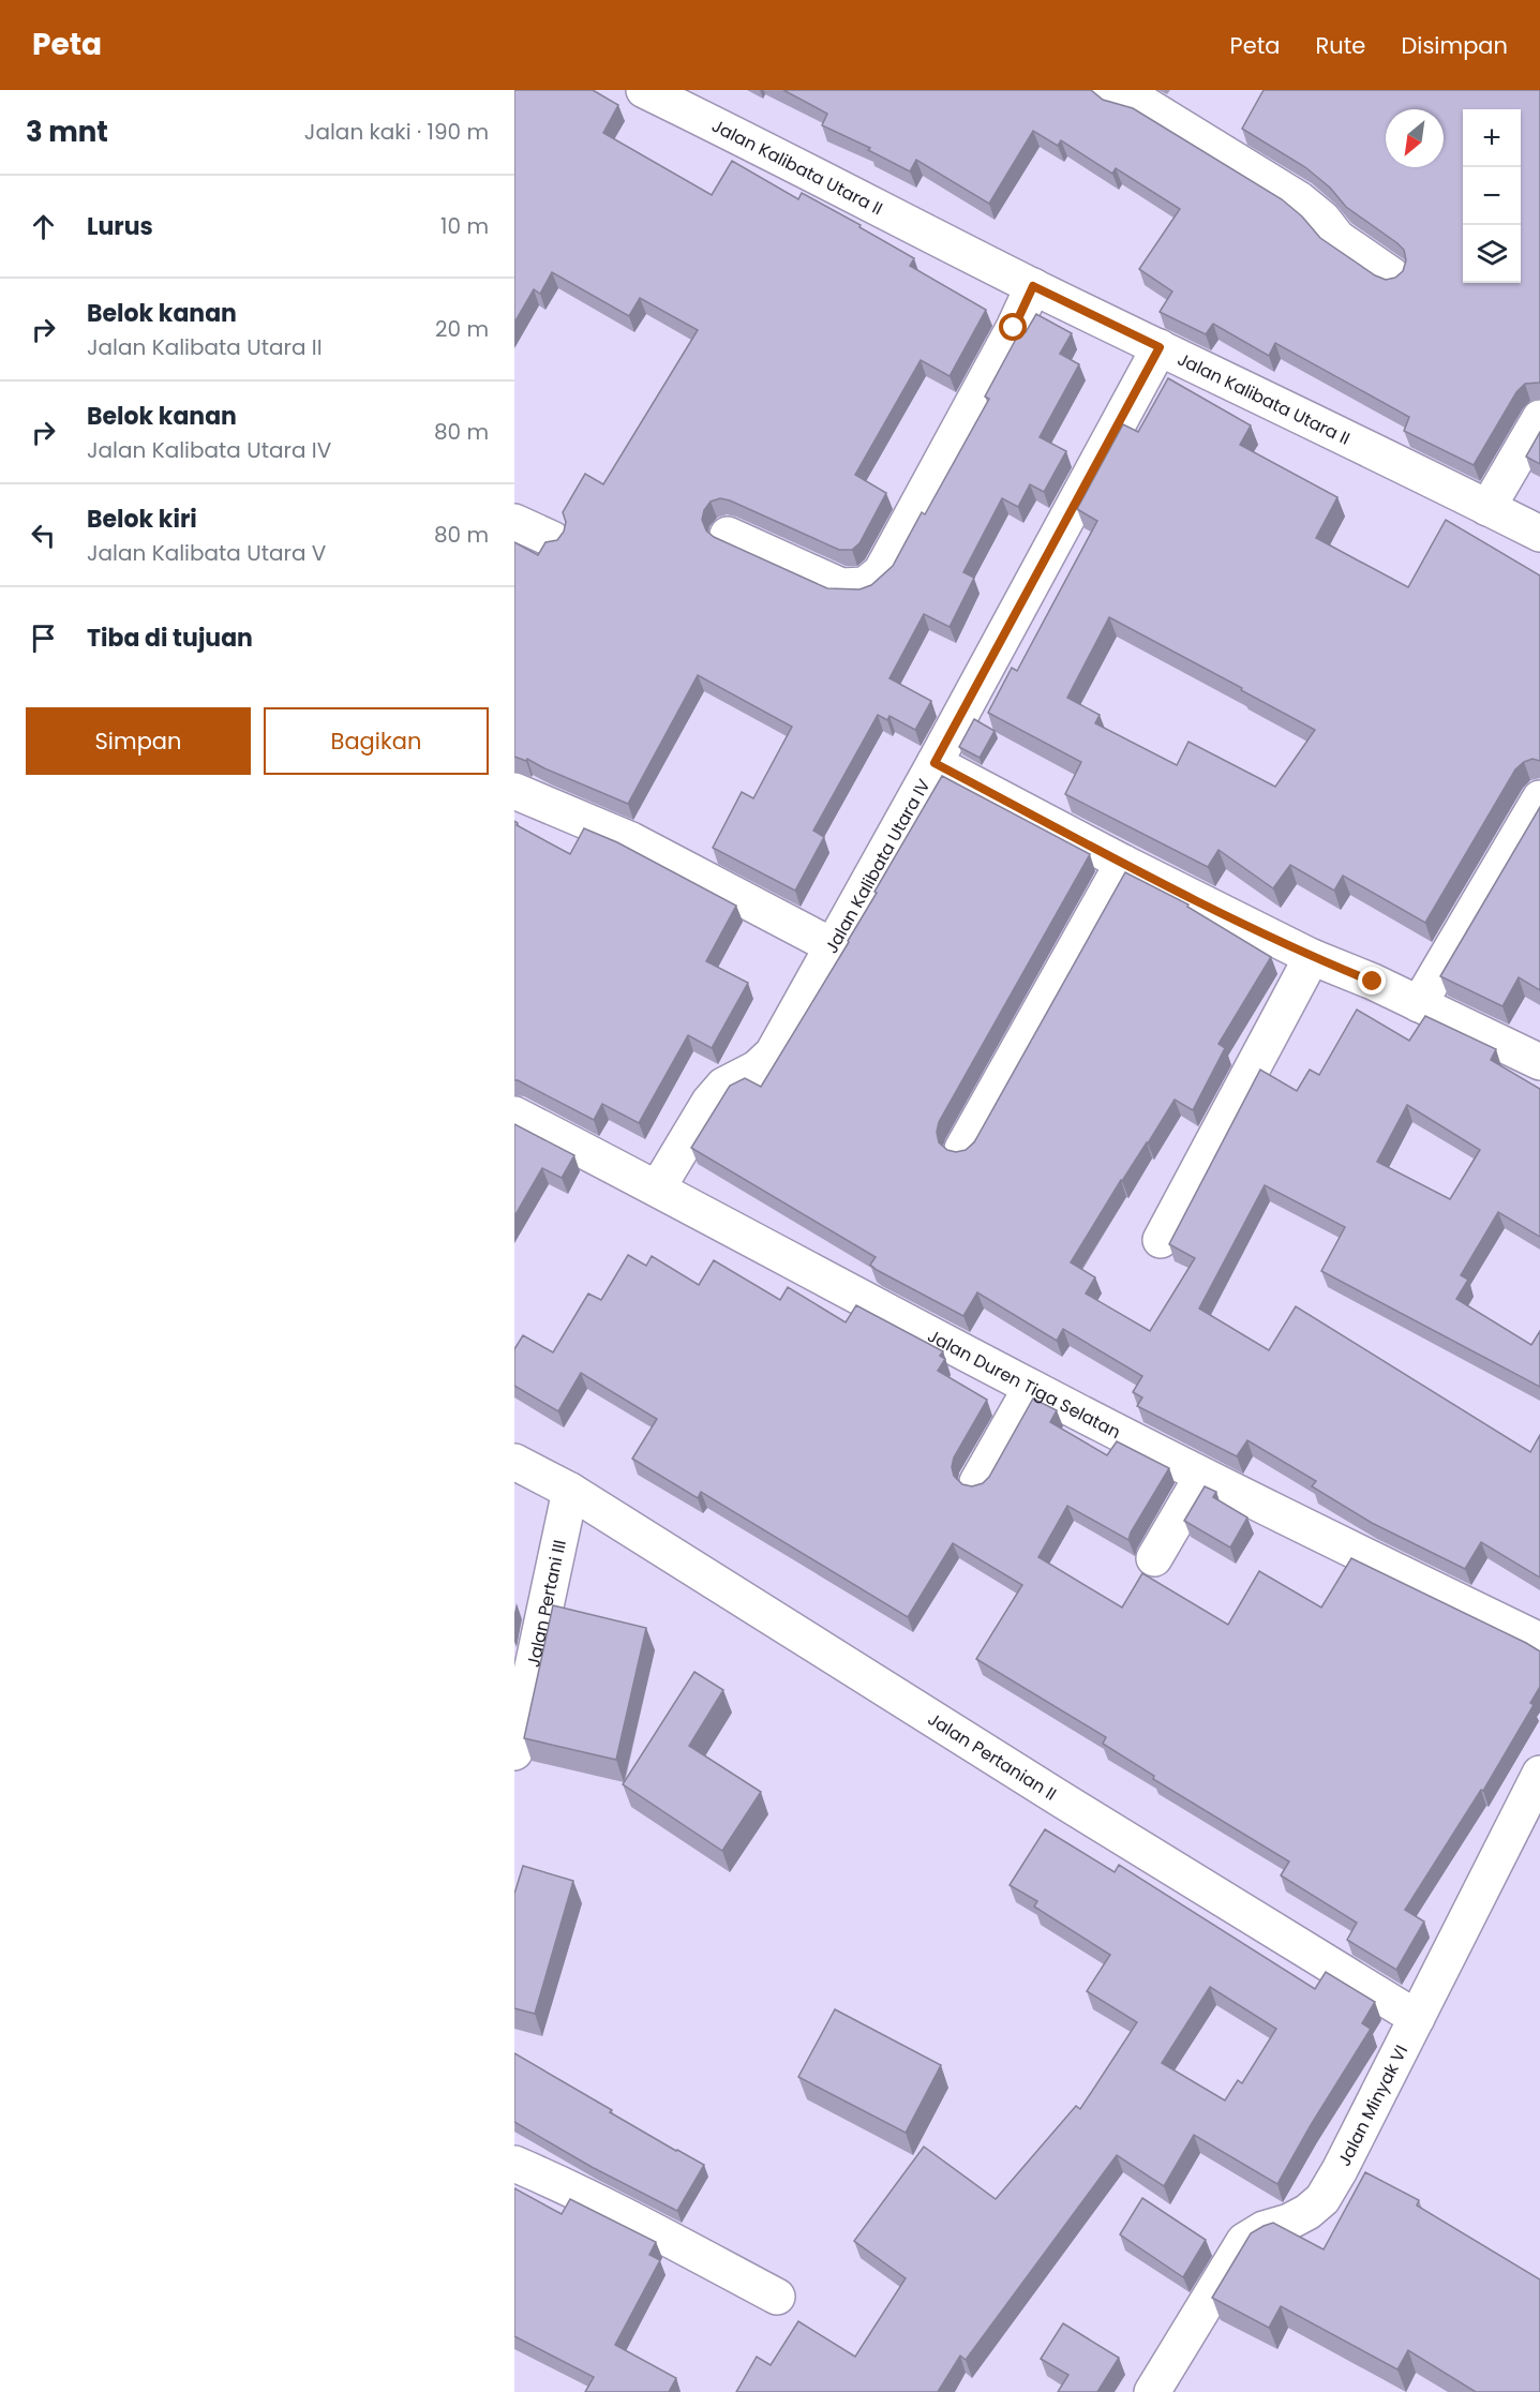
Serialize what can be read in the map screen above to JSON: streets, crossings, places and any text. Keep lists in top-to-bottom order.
{
  "streets": {
    "street": [
      "Jalan Kalibata Utara II",
      "Jalan Kalibata Utara IV",
      "Jalan Duren Tiga Selatan",
      "Jalan Pertani III",
      "Jalan Pertanian II",
      "Jalan Minyak VI"
    ]
  },
  "crossings": [
    ["Jalan Kalibata Utara II", "Jalan Kalibata Utara IV"],
    ["Jalan Kalibata Utara IV", "Jalan Duren Tiga Selatan"],
    ["Jalan Pertani III", "Jalan Pertanian II"],
    ["Jalan Pertanian II", "Jalan Minyak VI"]
  ],
  "north": "bottom left",
  "page": {
    "header": "Peta",
    "nav": ["Peta", "Rute", "Disimpan"],
    "heading": ["3 mnt", "Jalan kaki · 190 m"],
    "map_buttons": ["+", "−"],
    "list": [
      ["Lurus", "10 m"],
      ["Belok kanan", "Jalan Kalibata Utara II", "20 m"],
      ["Belok kanan", "Jalan Kalibata Utara IV", "80 m"],
      ["Belok kiri", "Jalan Kalibata Utara V", "80 m"],
      "Tiba di tujuan"
    ],
    "buttons": ["Simpan", "Bagikan"]
  }
}
